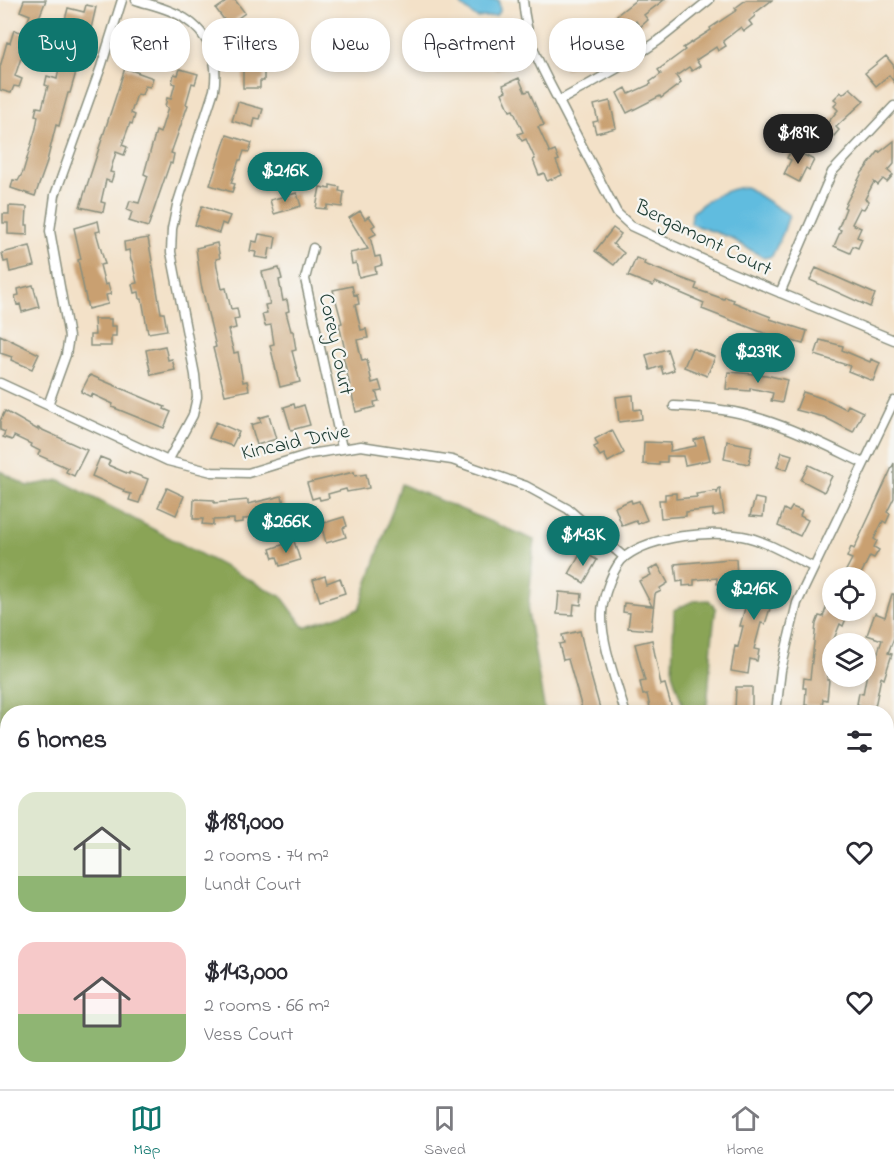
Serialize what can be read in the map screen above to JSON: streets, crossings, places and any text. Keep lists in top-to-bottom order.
{
  "streets": {
    "street": ["Bergamont Court", "Corey Court", "Kincaid Drive"]
  },
  "crossings": [
    ["Corey Court", "Kincaid Drive"]
  ],
  "page": {
    "chip": [
      "Buy",
      "Rent",
      "Filters",
      "New",
      "Apartment",
      "House"
    ],
    "price": [
      "$189K",
      "$216K",
      "$239K",
      "$266K",
      "$143K",
      "$216K"
    ],
    "heading": "6 homes",
    "list": [
      {
        "name": "$189,000",
        "note": "2 rooms · 74 m² · Lundt Court"
      },
      {
        "name": "$143,000",
        "note": "2 rooms · 66 m² · Vess Court"
      }
    ],
    "tabs": ["Map", "Saved", "Home"]
  }
}
